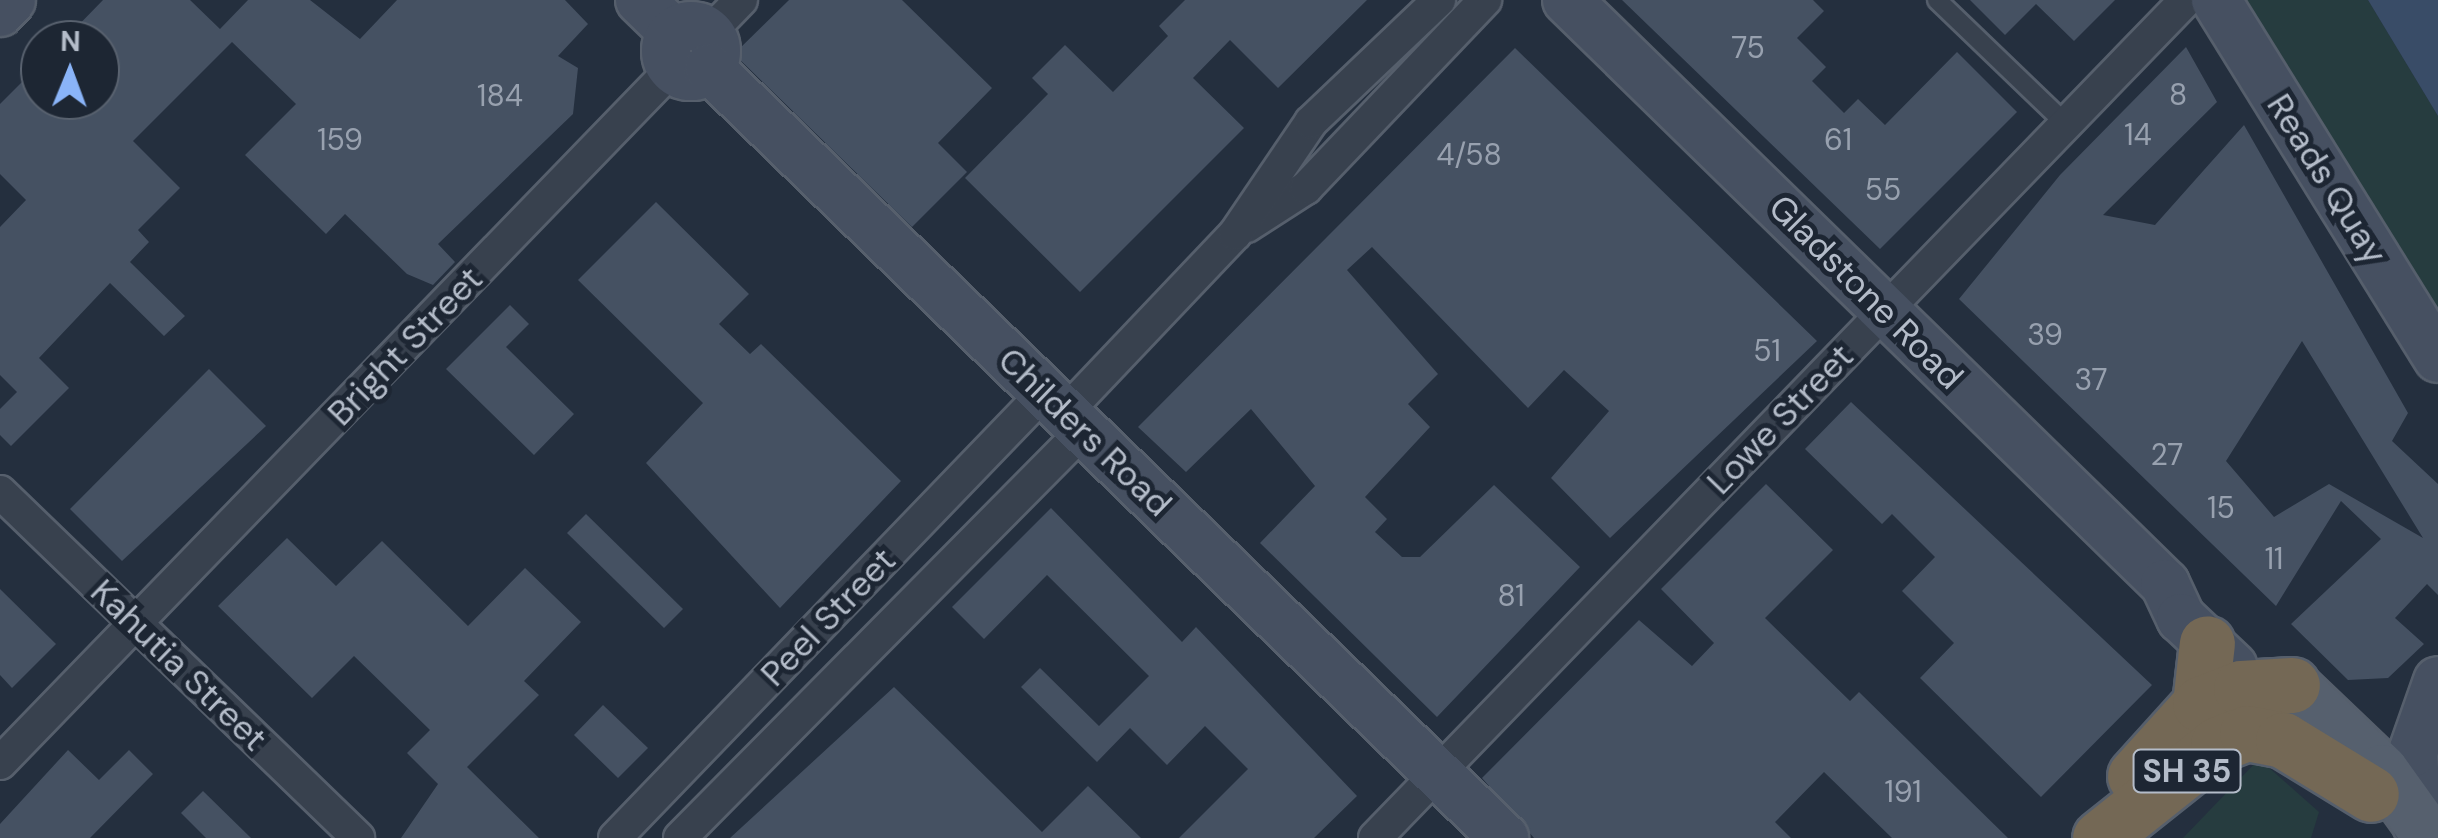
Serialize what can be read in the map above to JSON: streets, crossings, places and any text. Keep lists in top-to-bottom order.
{
  "streets": {
    "highway": ["SH 35"],
    "main road": ["Gladstone Road"],
    "street": [
      "Reads Quay",
      "Bright Street",
      "Lowe Street",
      "Childers Road",
      "Peel Street",
      "Kahutia Street"
    ]
  },
  "crossings": [
    ["Gladstone Road", "Lowe Street"],
    ["Gladstone Road", "SH 35"],
    ["Bright Street", "Childers Road"],
    ["Bright Street", "Kahutia Street"],
    ["Lowe Street", "Childers Road"],
    ["Childers Road", "Peel Street"]
  ],
  "house_numbers": [
    "75",
    "8",
    "184",
    "14",
    "159",
    "61",
    "4/58",
    "55",
    "39",
    "51",
    "37",
    "27",
    "15",
    "11",
    "81",
    "191"
  ],
  "north": "top"
}
